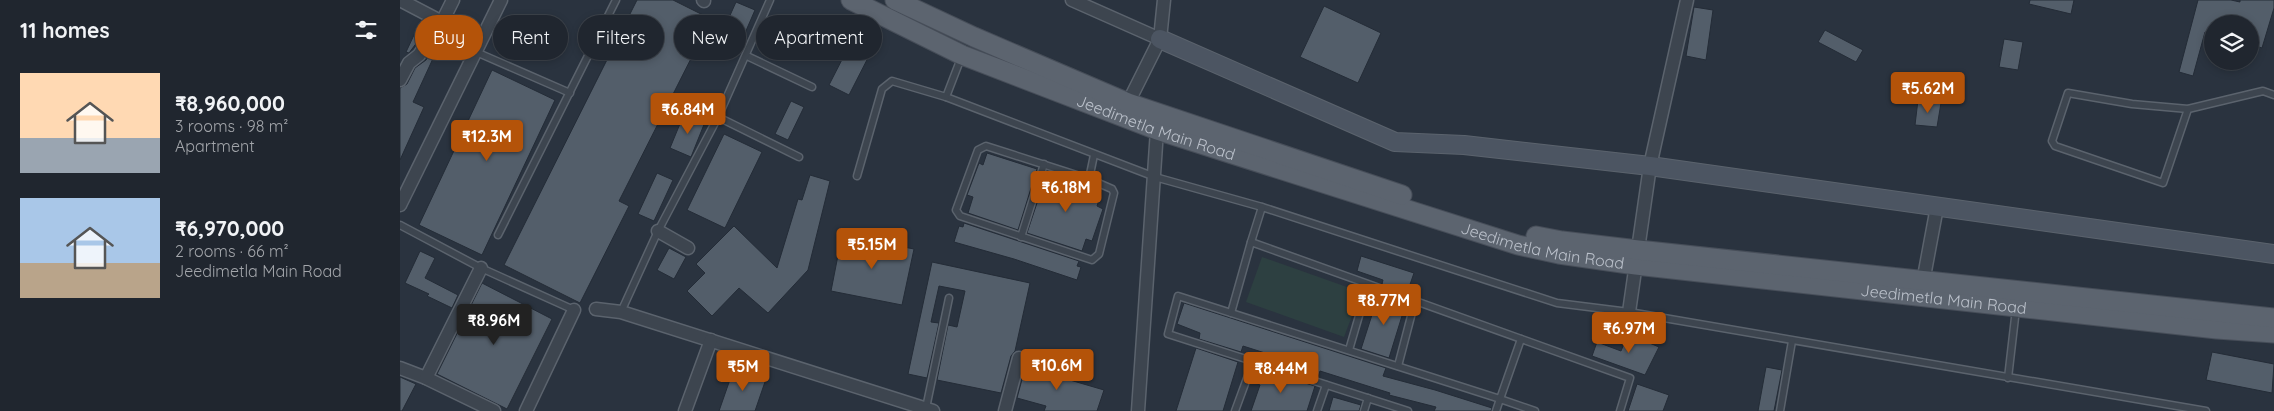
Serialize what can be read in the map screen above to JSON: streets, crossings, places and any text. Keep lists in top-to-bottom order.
{
  "streets": {
    "main road": ["Jeedimetla Main Road"]
  },
  "page": {
    "heading": "11 homes",
    "chip": [
      "Buy",
      "Rent",
      "Filters",
      "New",
      "Apartment"
    ],
    "list": [
      {
        "name": "₹8,960,000",
        "note": "3 rooms · 98 m² · Apartment"
      },
      {
        "name": "₹6,970,000",
        "note": "2 rooms · 66 m² · Jeedimetla Main Road"
      }
    ],
    "price": [
      "₹5.62M",
      "₹6.84M",
      "₹12.3M",
      "₹6.18M",
      "₹5.15M",
      "₹8.77M",
      "₹8.96M",
      "₹6.97M",
      "₹10.6M",
      "₹5M",
      "₹8.44M"
    ]
  }
}
